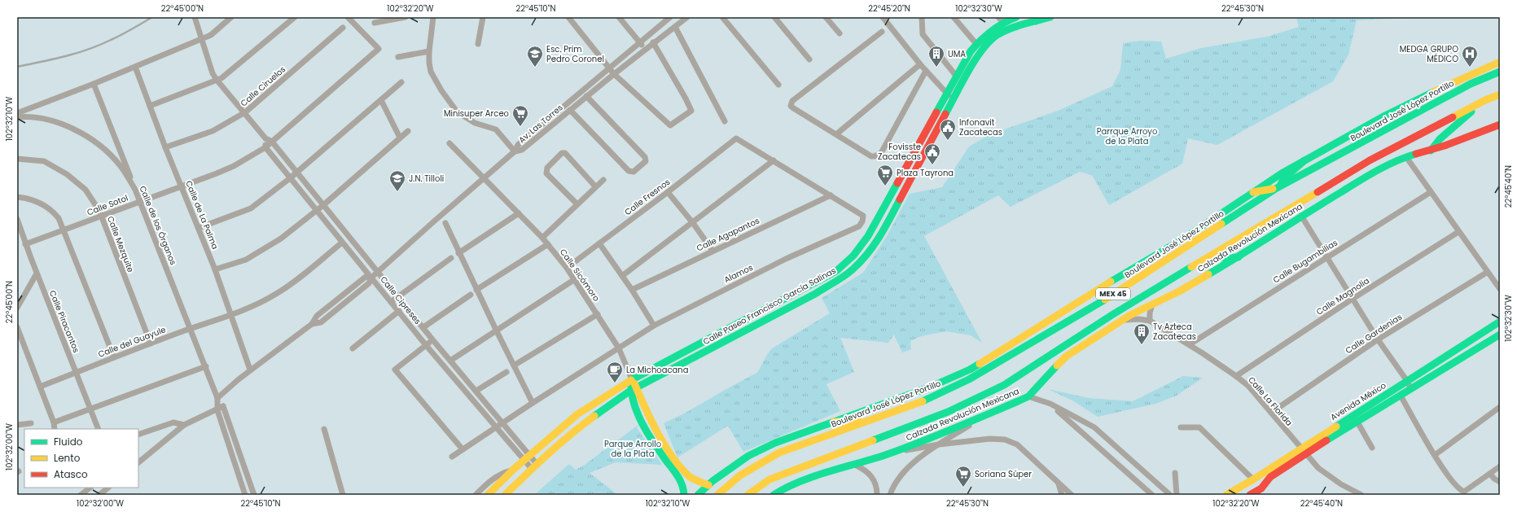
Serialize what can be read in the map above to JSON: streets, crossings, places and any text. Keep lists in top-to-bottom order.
{
  "streets": {
    "main road": [
      "Boulevard José López Portillo",
      "Calzada Revolución Mexicana",
      "MEX 45",
      "Calle Paseo Francisco García Salinas",
      "Avenida México"
    ],
    "street": [
      "Calle Ciruelos",
      "Av. Las Torres",
      "Calle Fresnos",
      "Calle Sotol",
      "Calle de La Palma",
      "Calle de los Órganos",
      "Calle Agapantos",
      "Calle Mezquite",
      "Calle Bugambilias",
      "Alamos",
      "Calle Sicómoro",
      "Calle Magnolia",
      "Calle Cipreses",
      "Calle Piracantos",
      "Calle Gardenias",
      "Calle del Guayule",
      "Calle La Florida"
    ]
  },
  "crossings": [
    ["Calle Ciruelos", "Calle de La Palma"],
    ["Calle Ciruelos", "Calle Cipreses"],
    ["Calle Fresnos", "Calle Sicómoro"],
    ["Calle Sotol", "Calle de La Palma"],
    ["Calle Sotol", "Calle de los Órganos"],
    ["Calle Sotol", "Calle Mezquite"],
    ["Calle Sotol", "Calle Cipreses"],
    ["Calle Sotol", "Calle Piracantos"],
    ["Calle de La Palma", "Calle del Guayule"],
    ["Calle de los Órganos", "Calle del Guayule"],
    ["Calle Agapantos", "Alamos"],
    ["Calzada Revolución Mexicana", "Calle La Florida"],
    ["Calle Mezquite", "Calle del Guayule"],
    ["Calle Bugambilias", "Calle La Florida"],
    ["Alamos", "Calle Sicómoro"],
    ["Alamos", "Calle Cipreses"],
    ["Calle Sicómoro", "Calle Paseo Francisco García Salinas"],
    ["Calle Magnolia", "Calle La Florida"],
    ["Calle Cipreses", "Calle Paseo Francisco García Salinas"],
    ["Calle Cipreses", "Calle del Guayule"],
    ["Calle Piracantos", "Calle del Guayule"],
    ["Calle Gardenias", "Calle La Florida"],
    ["Calle La Florida", "Avenida México"]
  ],
  "parks": ["Parrque Arroyo de la Plata", "Parque Arrollo de la Plata"],
  "places": {
    "school or university": ["Esc. Prim Pedro Coronel", "J.N. Tilloli"],
    "building": ["UMA", "Tv Azteca Zacatecas"],
    "hospital": ["MEDGA GRUPO MÉDICO"],
    "supermarket": ["Minisuper Arceo", "Plaza Tayrona", "Soriana Súper"],
    "public building": ["Infonavit Zacatecas", "Fovisste Zacatecas"],
    "cafe": ["La Michoacana"]
  },
  "legend": ["Fluido", "Lento", "Atasco"],
  "coordinates": [
    "22°45'00\"N",
    "102°32'20\"W",
    "22°45'10\"N",
    "22°45'20\"N",
    "102°32'30\"W",
    "22°45'30\"N",
    "102°32'10\"W",
    "22°45'40\"N",
    "102°32'00\"W"
  ]
}
